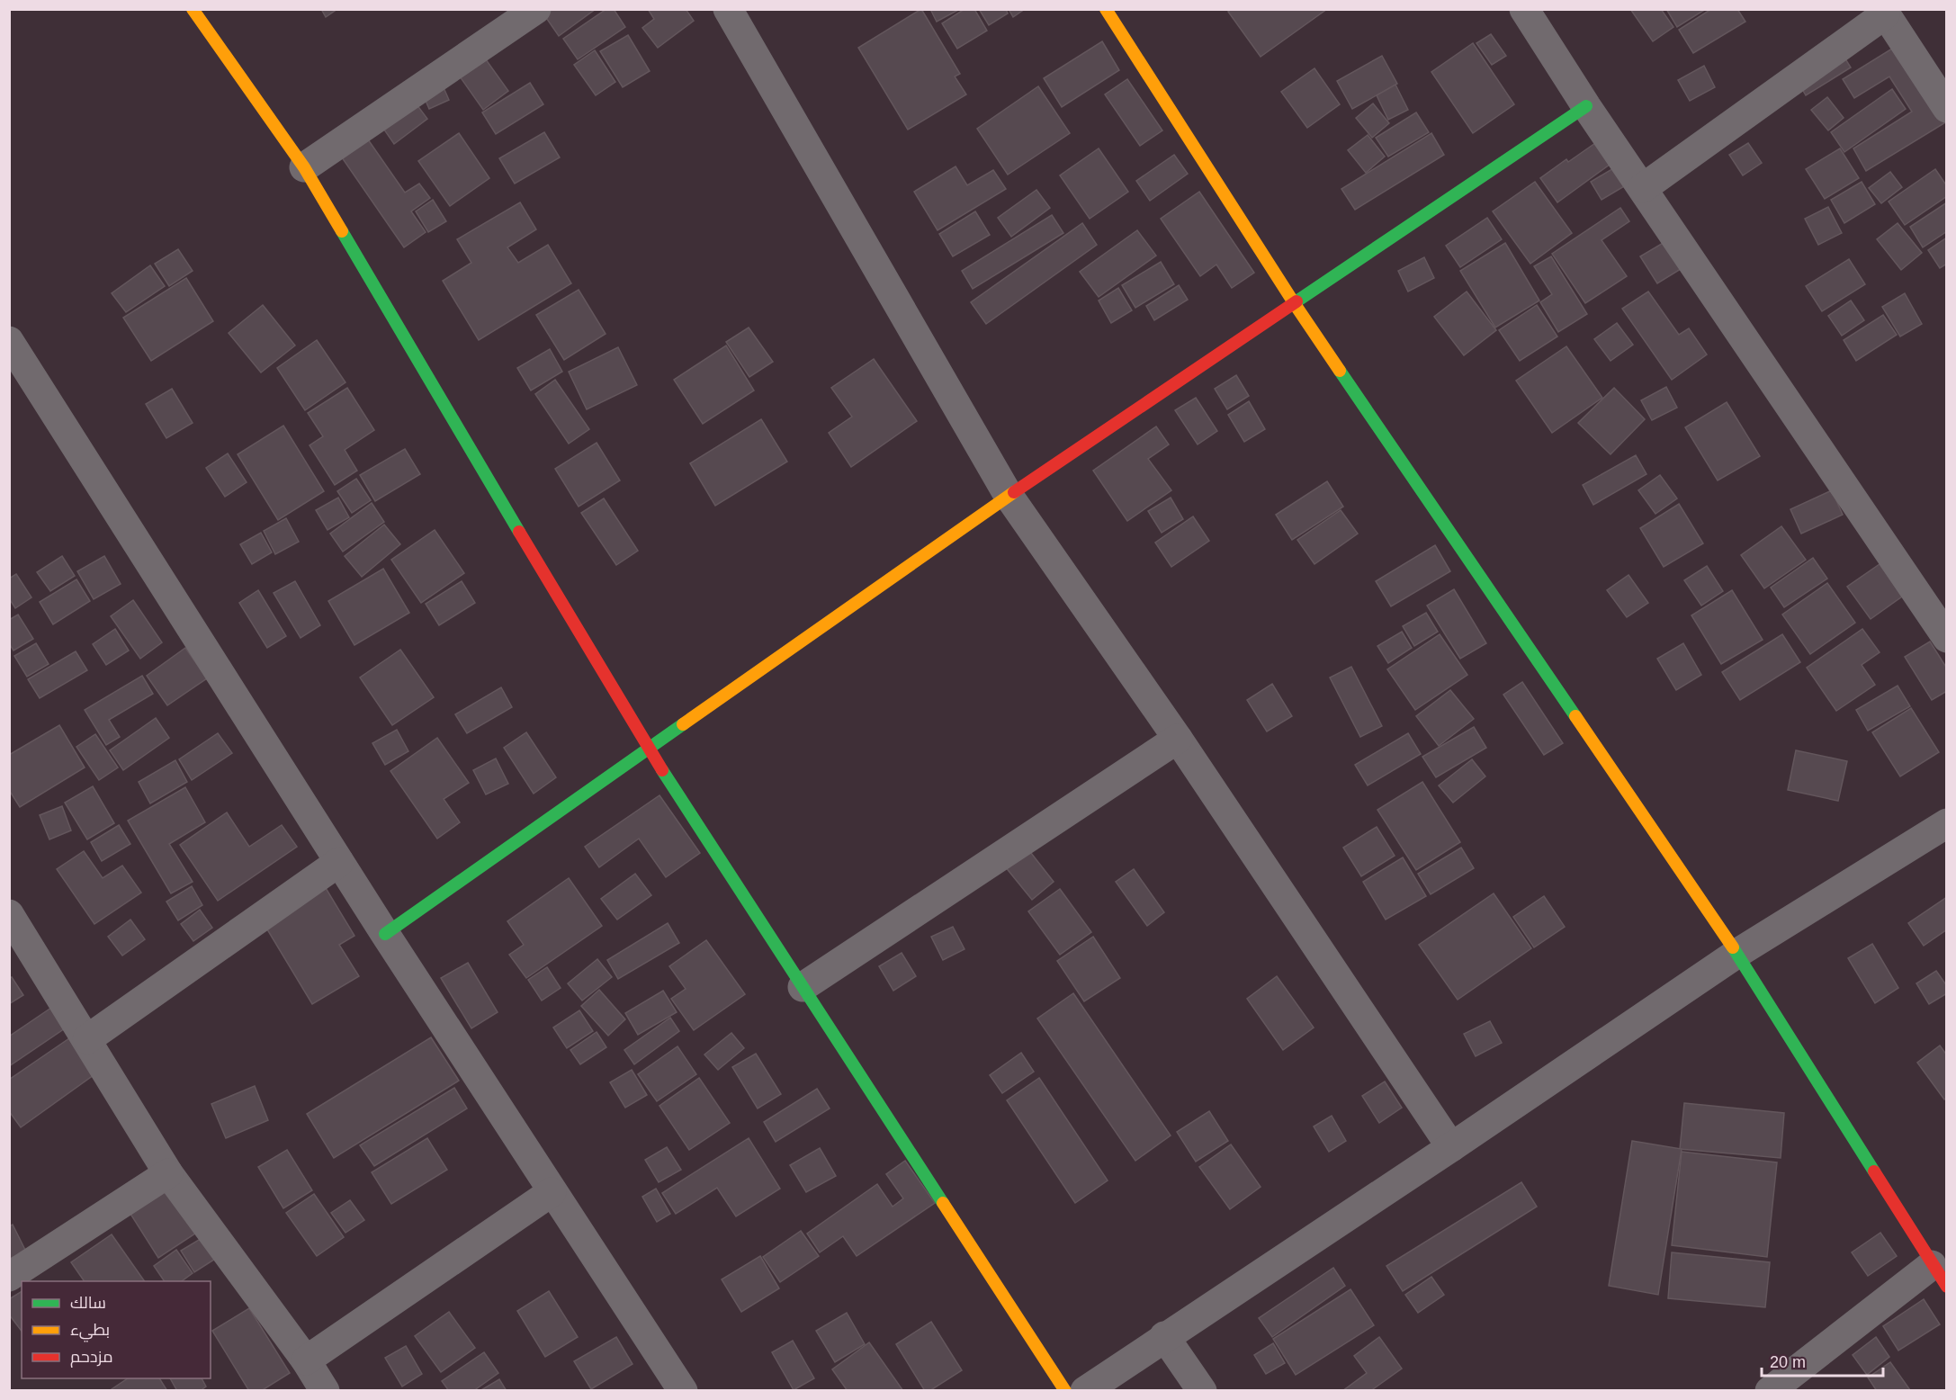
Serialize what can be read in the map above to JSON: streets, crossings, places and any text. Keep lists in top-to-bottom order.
{
  "legend": ["سالك", "بطيء", "مزدحم"],
  "scale_bar": "20 m"
}
